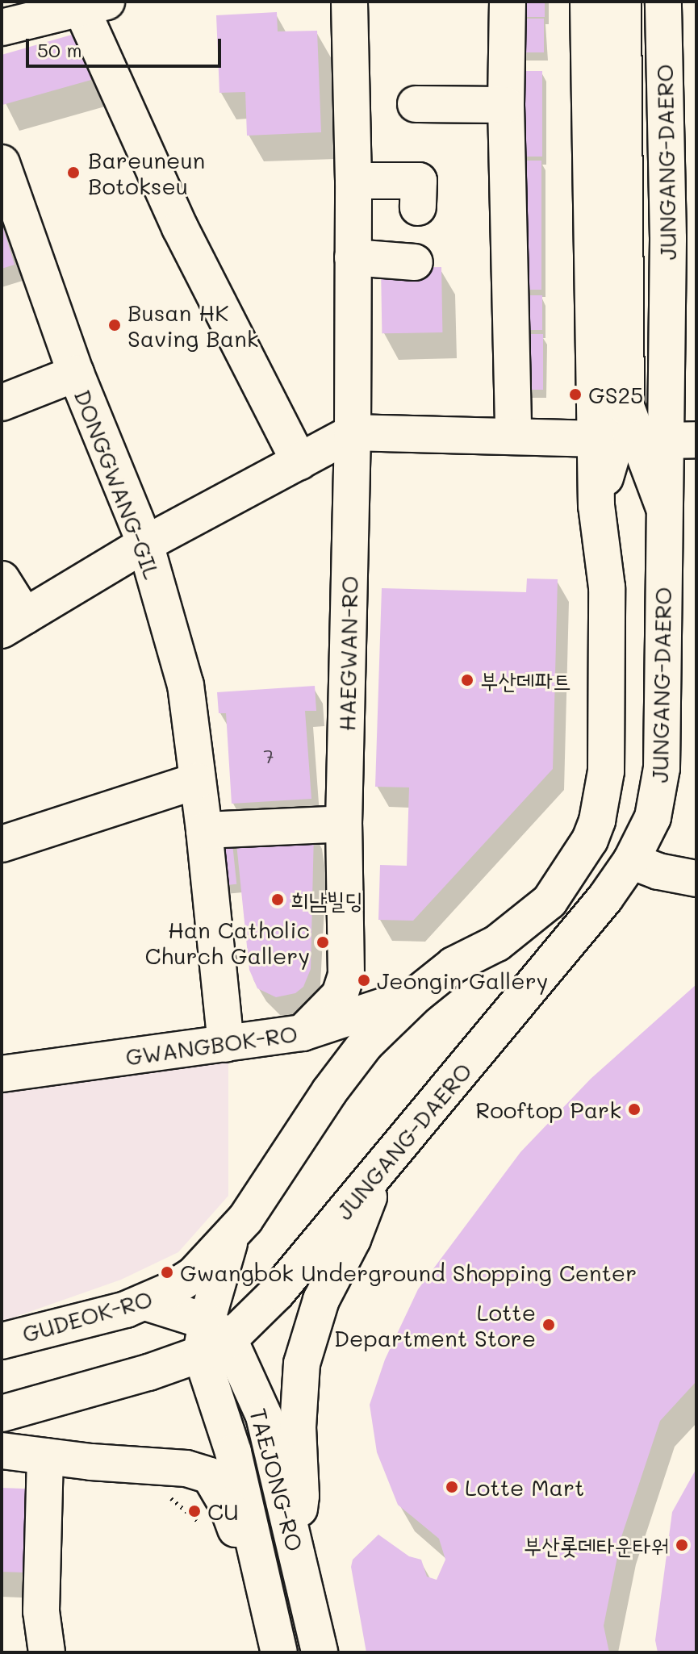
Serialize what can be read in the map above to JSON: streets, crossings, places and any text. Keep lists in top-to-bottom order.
{
  "streets": {
    "main road": [
      "JUNGANG-DAERO",
      "DONGGWANG-GIL",
      "HAEGWAN-RO",
      "GWANGBOK-RO",
      "GUDEOK-RO",
      "TAEJONG-RO"
    ]
  },
  "crossings": [
    ["JUNGANG-DAERO", "TAEJONG-RO"],
    ["DONGGWANG-GIL", "GWANGBOK-RO"],
    ["HAEGWAN-RO", "GWANGBOK-RO"]
  ],
  "places": [
    "Bareuneun Botokseu",
    "Busan HK Saving Bank",
    "GS25",
    "부산데파트",
    "희남빌딩",
    "Han Catholic Church Gallery",
    "Jeongin Gallery",
    "Rooftop Park",
    "Gwangbok Underground Shopping Center",
    "Lotte Department Store",
    "Lotte Mart",
    "CU",
    "부산롯데타운타워"
  ],
  "house_numbers": ["7"],
  "scale_bar": "50 m"
}
